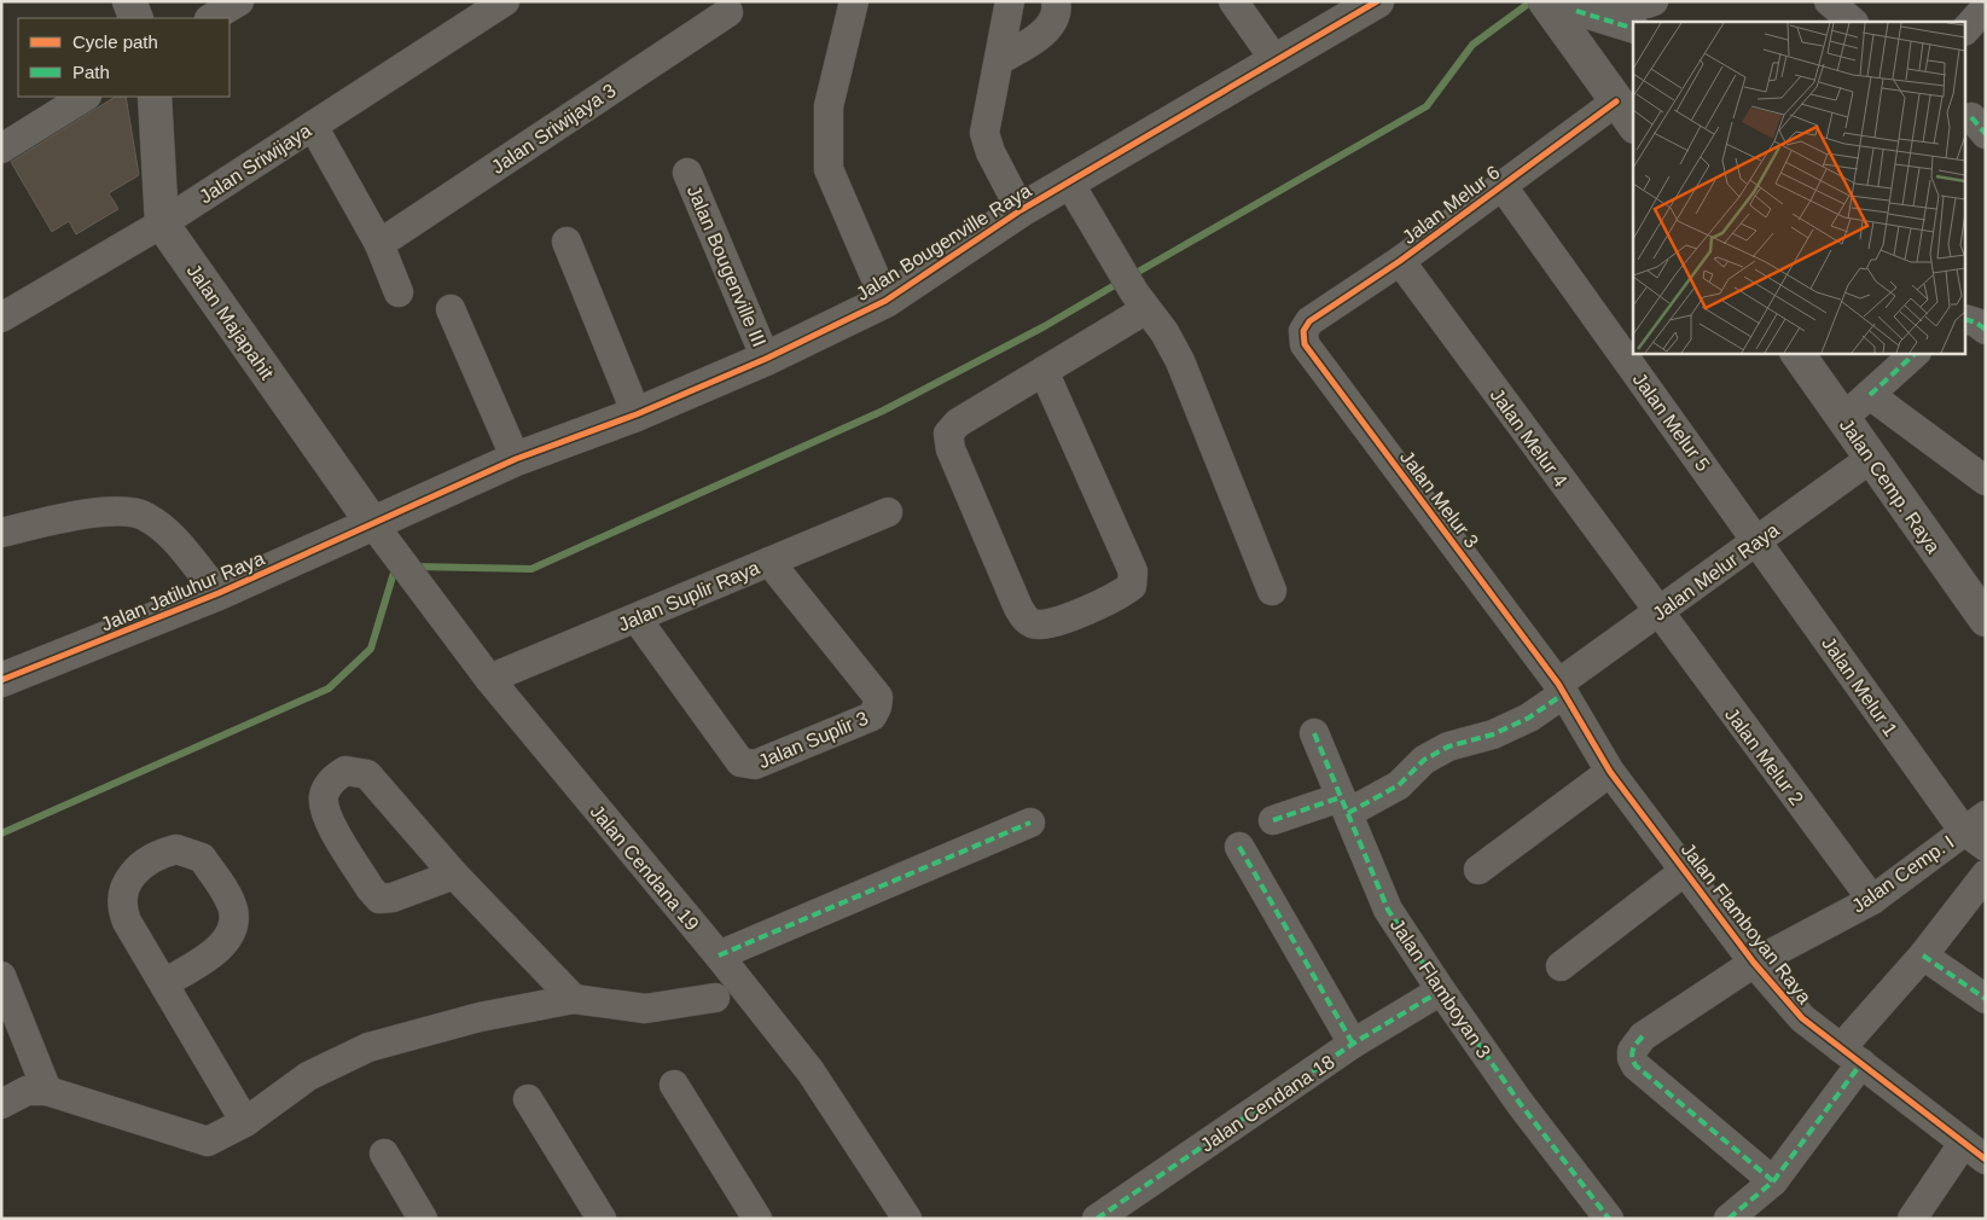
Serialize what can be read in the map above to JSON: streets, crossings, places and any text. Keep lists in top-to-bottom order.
{
  "streets": {
    "street": [
      "Jalan Sriwijaya 3",
      "Jalan Sriwijaya",
      "Jalan Melur 6",
      "Jalan Bougenville Raya",
      "Jalan Bougenville III",
      "Jalan Majapahit",
      "Jalan Melur 5",
      "Jalan Melur 4",
      "Jalan Cemp. Raya",
      "Jalan Melur 3",
      "Jalan Melur Raya",
      "Jalan Jatiluhur Raya",
      "Jalan Suplir Raya",
      "Jalan Melur 1",
      "Jalan Suplir 3",
      "Jalan Melur 2",
      "Jalan Cendana 19",
      "Jalan Cemp. I",
      "Jalan Flamboyan Raya",
      "Jalan Flamboyan 3",
      "Jalan Cendana 18"
    ]
  },
  "crossings": [
    ["Jalan Sriwijaya", "Jalan Majapahit"],
    ["Jalan Melur 6", "Jalan Melur 5"],
    ["Jalan Melur 6", "Jalan Melur 4"],
    ["Jalan Melur 6", "Jalan Melur 3"],
    ["Jalan Bougenville Raya", "Jalan Bougenville III"],
    ["Jalan Bougenville Raya", "Jalan Majapahit"],
    ["Jalan Bougenville Raya", "Jalan Jatiluhur Raya"],
    ["Jalan Bougenville Raya", "Jalan Cendana 19"],
    ["Jalan Majapahit", "Jalan Jatiluhur Raya"],
    ["Jalan Majapahit", "Jalan Cendana 19"],
    ["Jalan Melur 5", "Jalan Melur Raya"],
    ["Jalan Melur 5", "Jalan Melur 1"],
    ["Jalan Melur 4", "Jalan Melur Raya"],
    ["Jalan Melur 4", "Jalan Melur 2"],
    ["Jalan Cemp. Raya", "Jalan Melur Raya"],
    ["Jalan Melur 3", "Jalan Melur Raya"],
    ["Jalan Melur 3", "Jalan Flamboyan Raya"],
    ["Jalan Melur Raya", "Jalan Melur 1"],
    ["Jalan Melur Raya", "Jalan Melur 2"],
    ["Jalan Melur Raya", "Jalan Flamboyan Raya"],
    ["Jalan Melur Raya", "Jalan Flamboyan 3"],
    ["Jalan Jatiluhur Raya", "Jalan Cendana 19"],
    ["Jalan Suplir Raya", "Jalan Suplir 3"],
    ["Jalan Suplir Raya", "Jalan Cendana 19"],
    ["Jalan Melur 1", "Jalan Cemp. I"],
    ["Jalan Melur 2", "Jalan Cemp. I"],
    ["Jalan Cemp. I", "Jalan Flamboyan Raya"],
    ["Jalan Flamboyan 3", "Jalan Cendana 18"]
  ],
  "legend": ["Cycle path", "Path"]
}
